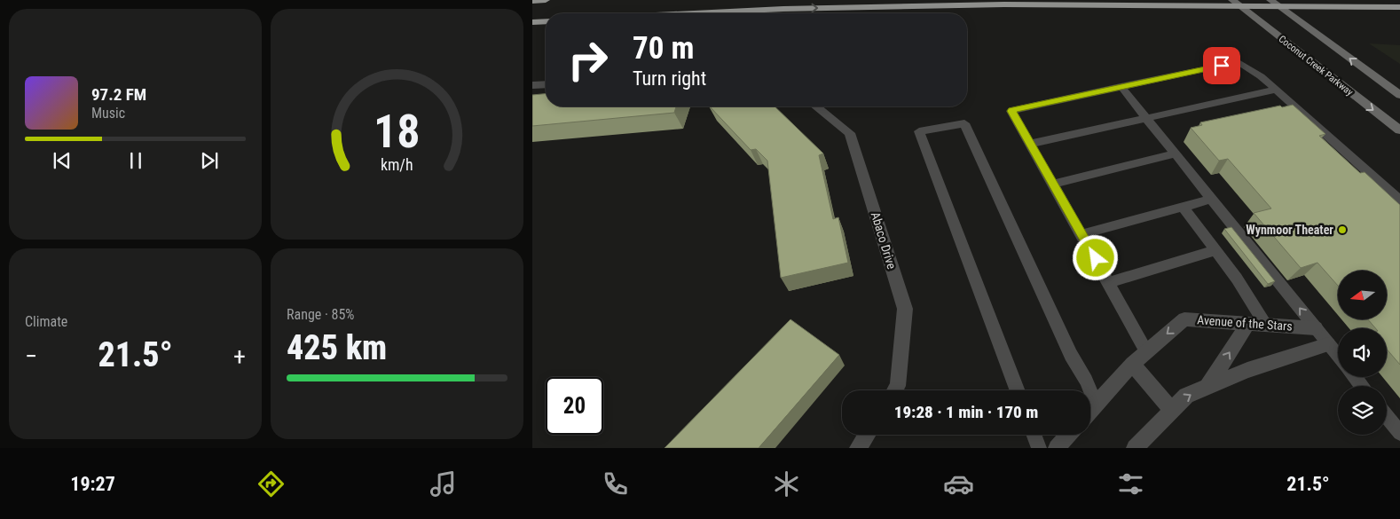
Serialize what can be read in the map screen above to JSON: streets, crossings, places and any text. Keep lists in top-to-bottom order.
{
  "streets": {
    "main road": ["Coconut Creek Parkway"],
    "street": ["Abaco Drive", "Avenue of the Stars"]
  },
  "places": ["Wynmoor Theater"],
  "north": "left",
  "page": {
    "turn": ["70 m", "Turn right"],
    "song": ["97.2 FM", "Music"],
    "tile": [
      "Climate",
      ["Range · 85%", "425 km"]
    ],
    "heat": ["−", "21.5°", "+"],
    "limit": "20",
    "trip": "19:28 · 1 min · 170 m",
    "tabs": ["19:27", "21.5°"],
    "gauge": ["18", "km/h"]
  }
}
